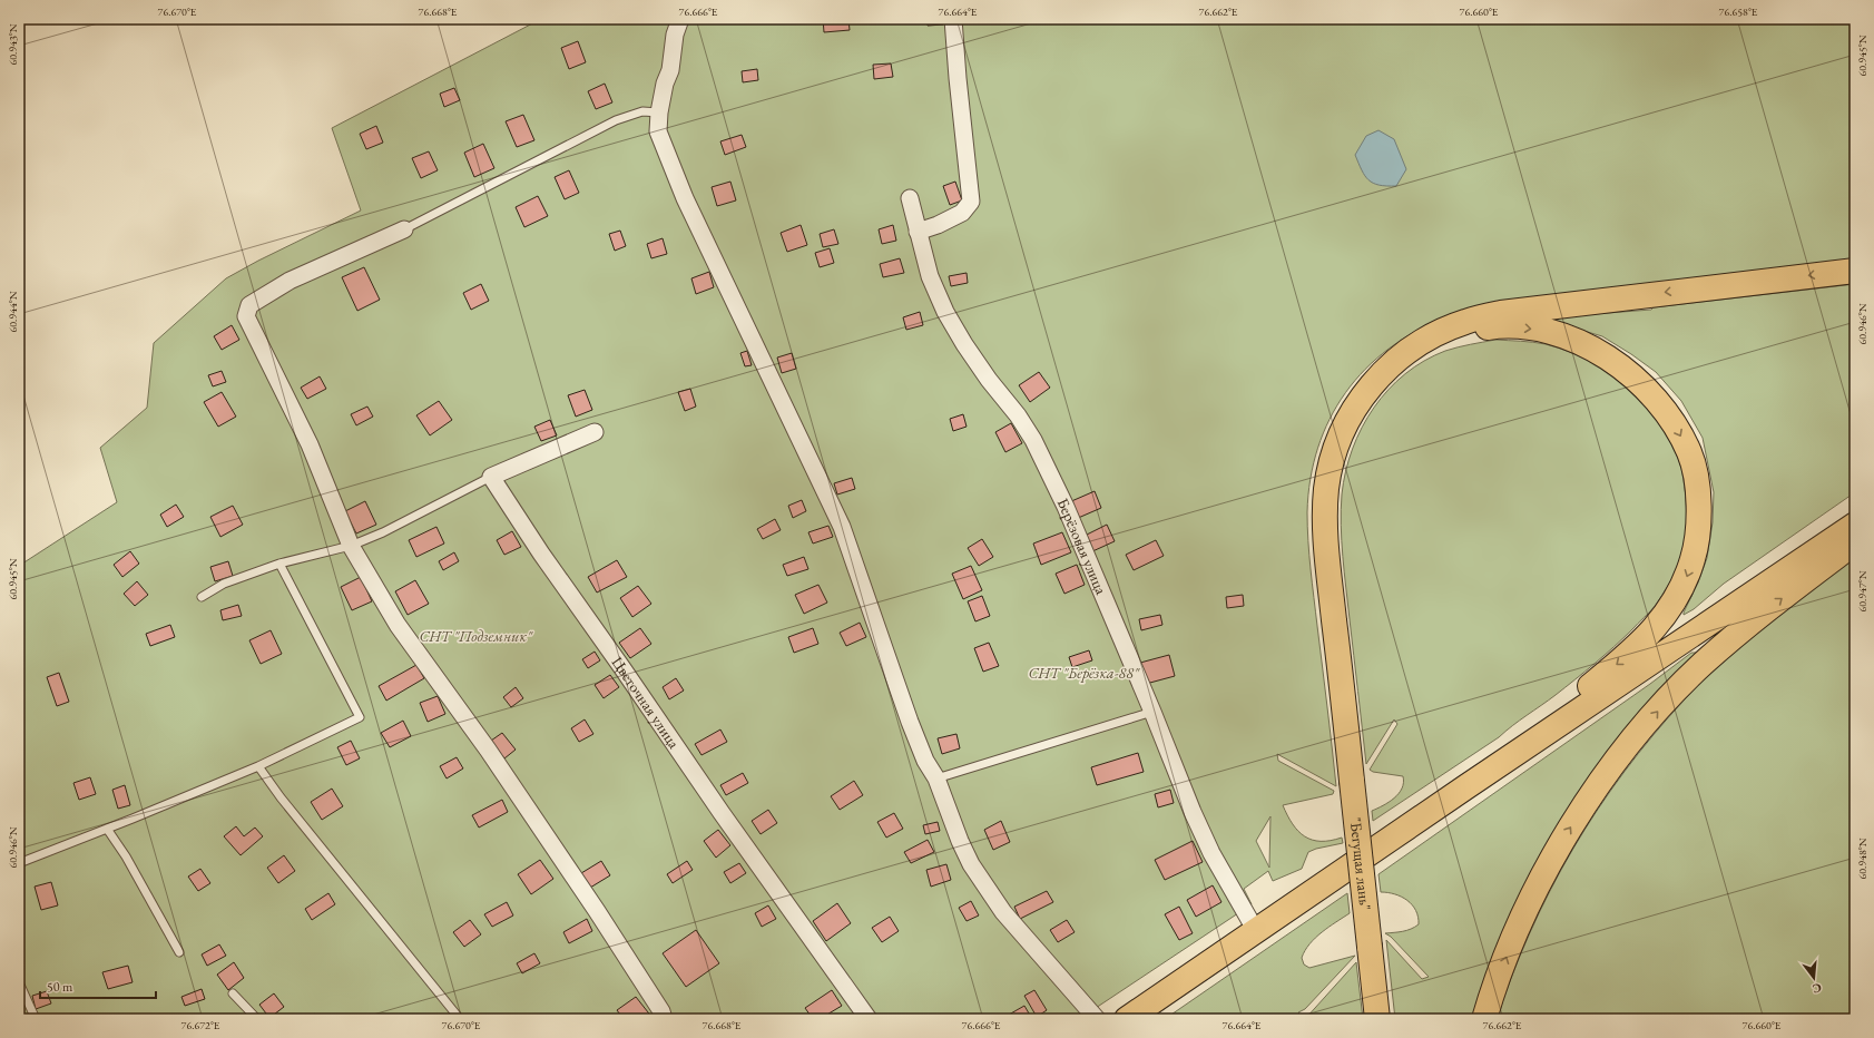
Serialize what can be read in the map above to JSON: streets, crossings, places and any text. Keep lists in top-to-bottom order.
{
  "streets": {
    "main road": ["\"Бегущая лань\""],
    "street": ["Берёзовая улица", "Цветочная улица"]
  },
  "parks": ["СНТ \"Подземник\"", "СНТ \"Берёзка-88\""],
  "scale_bar": "50 m",
  "north": "bottom",
  "coordinates": [
    "76.670°E",
    "76.668°E",
    "76.666°E",
    "76.664°E",
    "76.662°E",
    "76.660°E",
    "76.658°E",
    "60.943°N",
    "60.945°N",
    "60.944°N",
    "60.946°N",
    "60.947°N",
    "60.948°N",
    "76.672°E"
  ]
}
